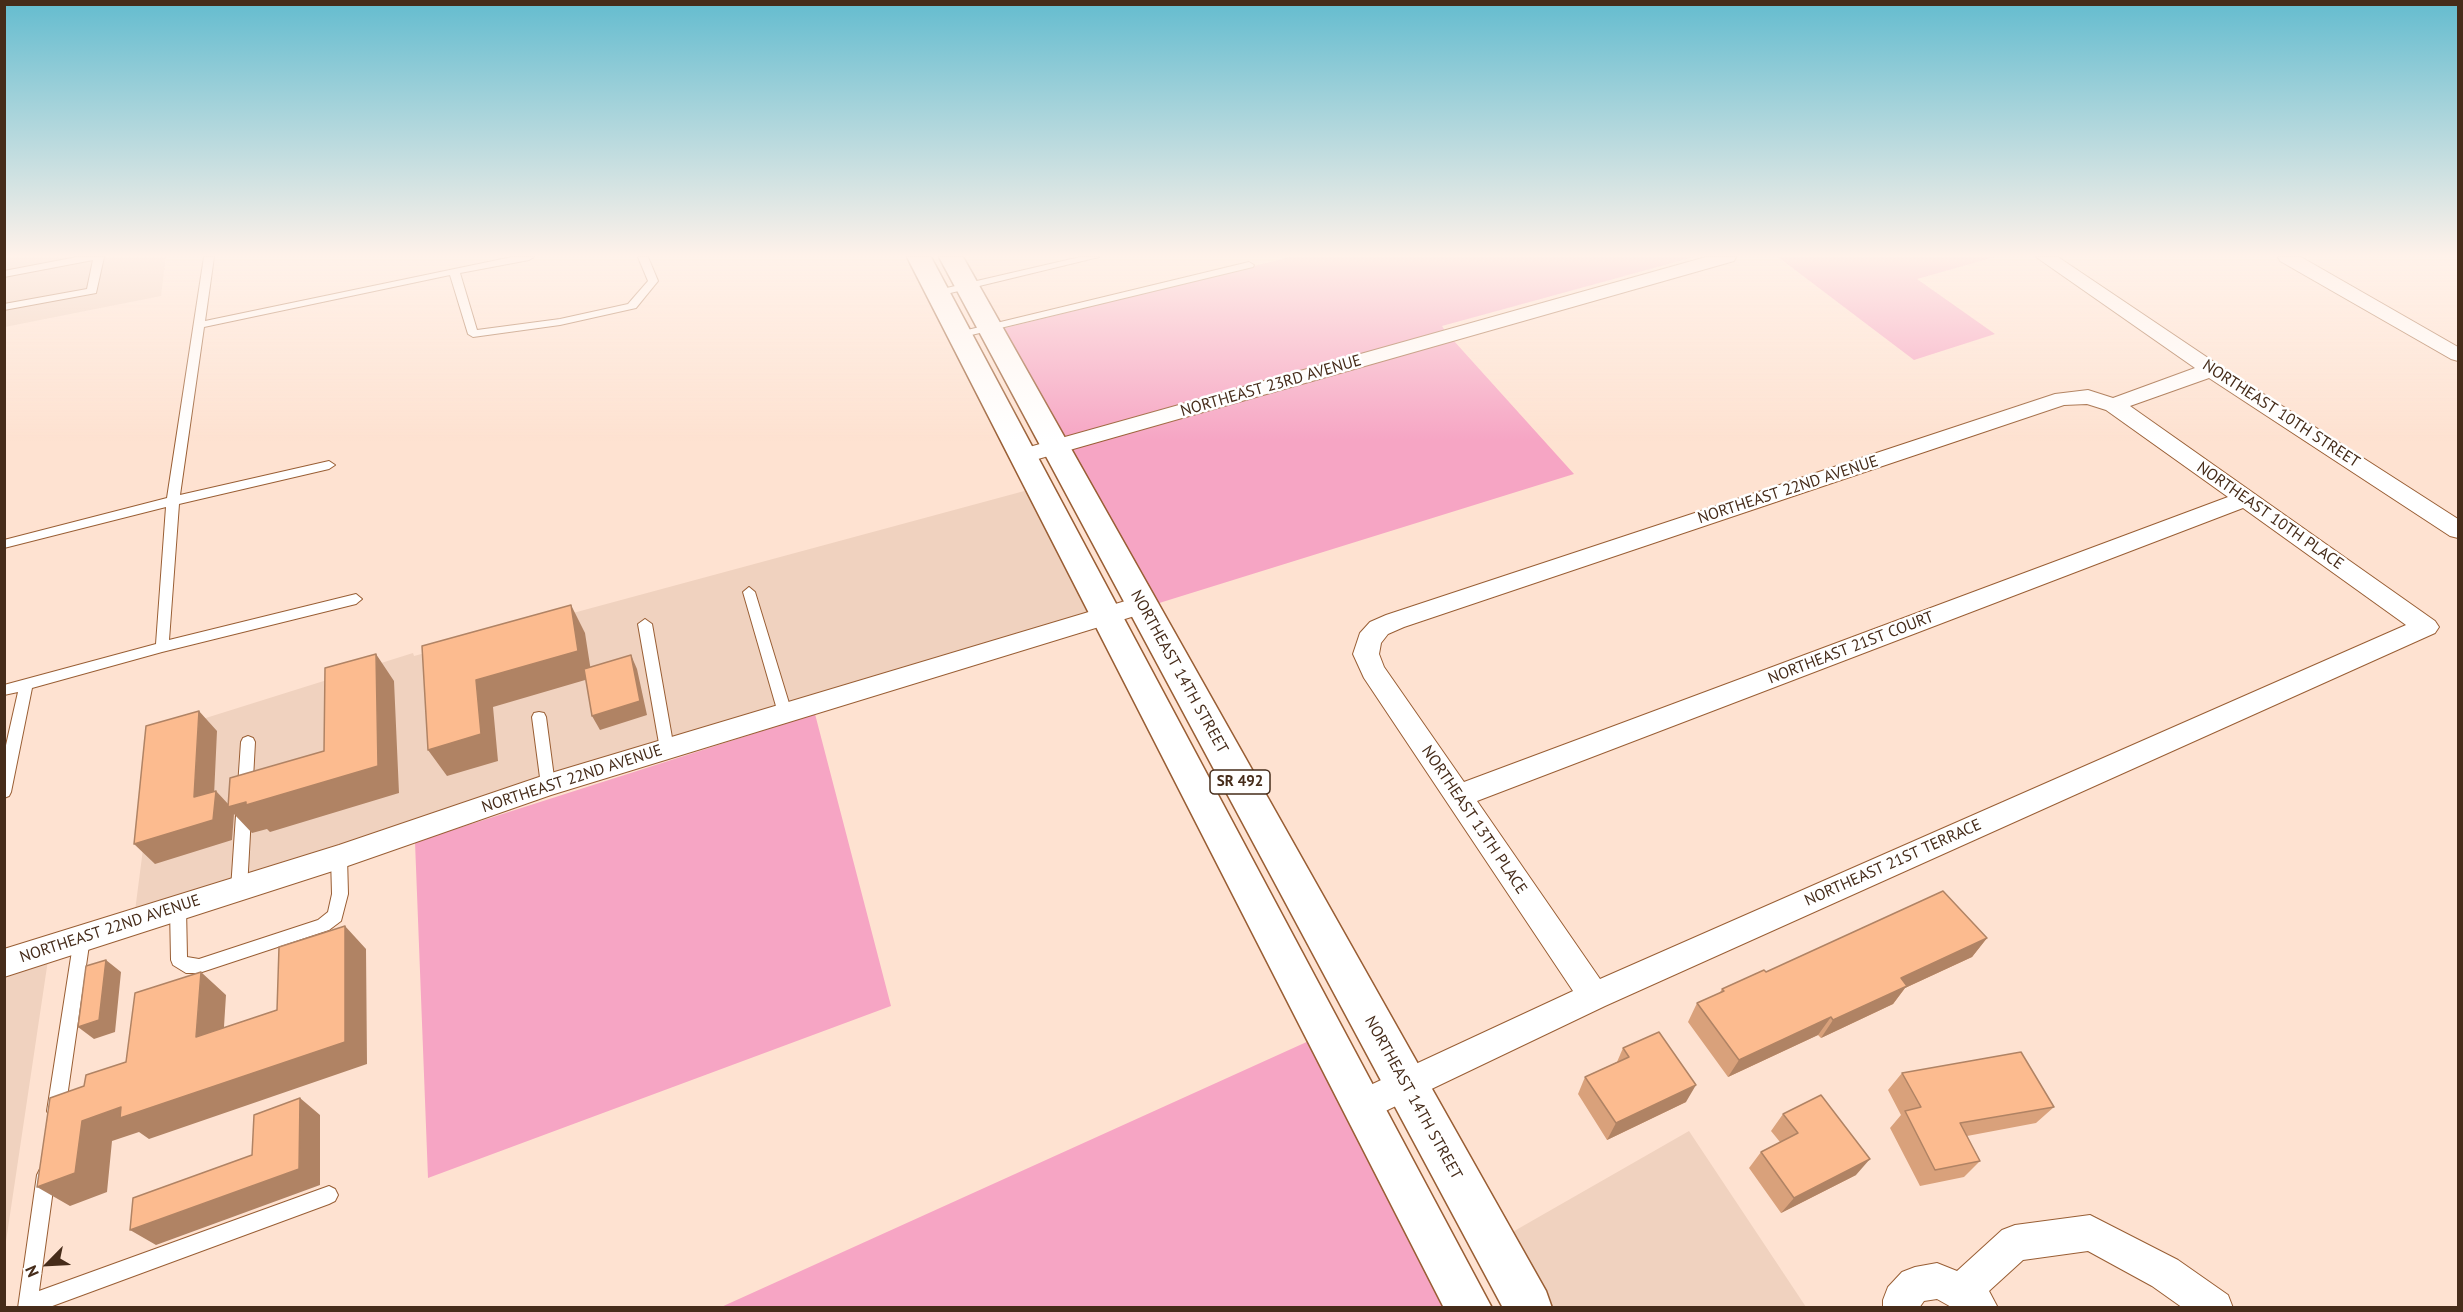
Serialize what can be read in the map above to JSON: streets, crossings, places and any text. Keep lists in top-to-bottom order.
{
  "streets": {
    "main road": ["NORTHEAST 14TH STREET", "SR 492"],
    "street": [
      "NORTHEAST 23RD AVENUE",
      "NORTHEAST 10TH STREET",
      "NORTHEAST 22ND AVENUE",
      "NORTHEAST 10TH PLACE",
      "NORTHEAST 21ST COURT",
      "NORTHEAST 13TH PLACE",
      "NORTHEAST 21ST TERRACE"
    ]
  },
  "crossings": [
    ["NORTHEAST 23RD AVENUE", "NORTHEAST 14TH STREET"],
    ["NORTHEAST 22ND AVENUE", "NORTHEAST 10TH PLACE"],
    ["NORTHEAST 22ND AVENUE", "NORTHEAST 14TH STREET"],
    ["NORTHEAST 22ND AVENUE", "NORTHEAST 13TH PLACE"],
    ["NORTHEAST 10TH PLACE", "NORTHEAST 21ST COURT"],
    ["NORTHEAST 10TH PLACE", "NORTHEAST 21ST TERRACE"],
    ["NORTHEAST 21ST COURT", "NORTHEAST 13TH PLACE"],
    ["NORTHEAST 14TH STREET", "NORTHEAST 21ST TERRACE"],
    ["NORTHEAST 13TH PLACE", "NORTHEAST 21ST TERRACE"]
  ],
  "north": "bottom left"
}
